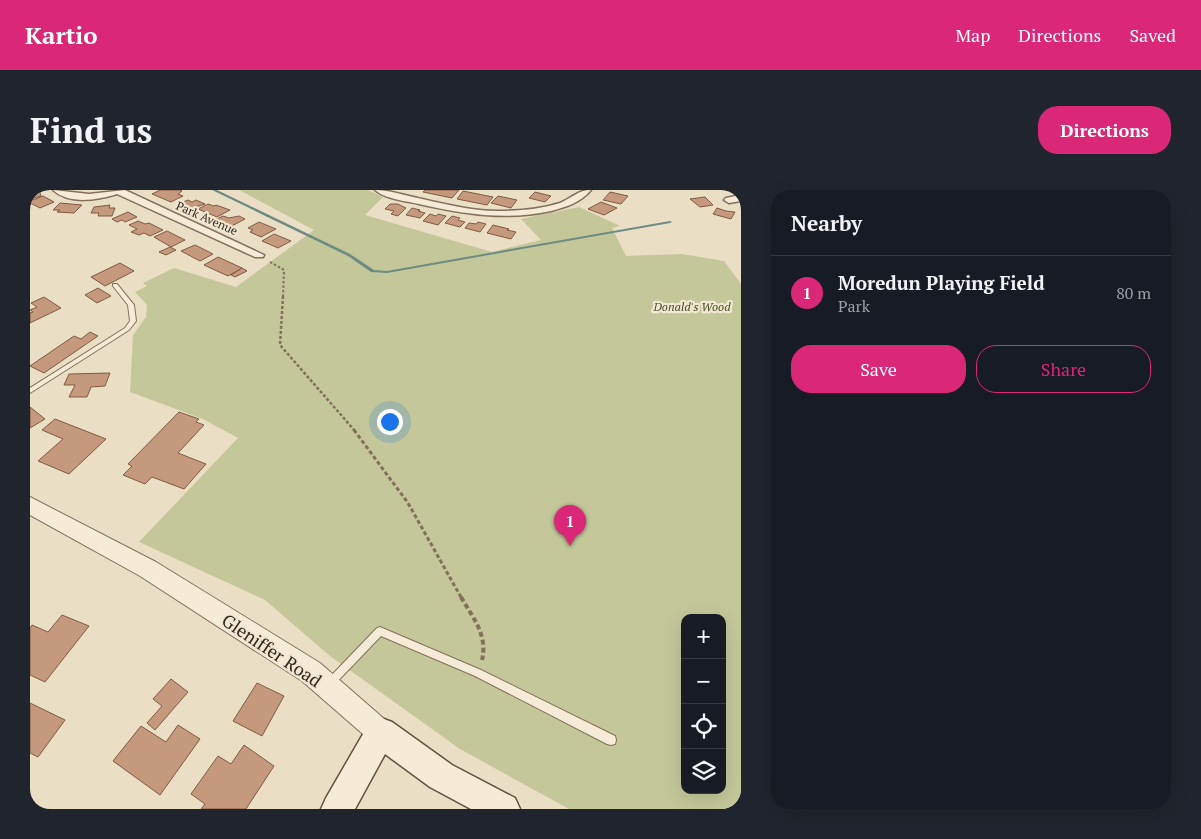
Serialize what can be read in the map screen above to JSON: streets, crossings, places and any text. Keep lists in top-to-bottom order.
{
  "streets": {
    "main road": ["Gleniffer Road"],
    "street": ["Park Avenue"]
  },
  "parks": ["Donald's Wood"],
  "page": {
    "header": "Kartio",
    "nav": ["Map", "Directions", "Saved"],
    "buttons": [
      "Directions",
      ["Save", "Share"]
    ],
    "title": "Find us",
    "heading": "Nearby",
    "list": [
      {
        "mark": "1",
        "name": "Moredun Playing Field",
        "note": "Park",
        "value": "80 m"
      }
    ],
    "pins": "1",
    "map_buttons": ["+", "−"]
  }
}
